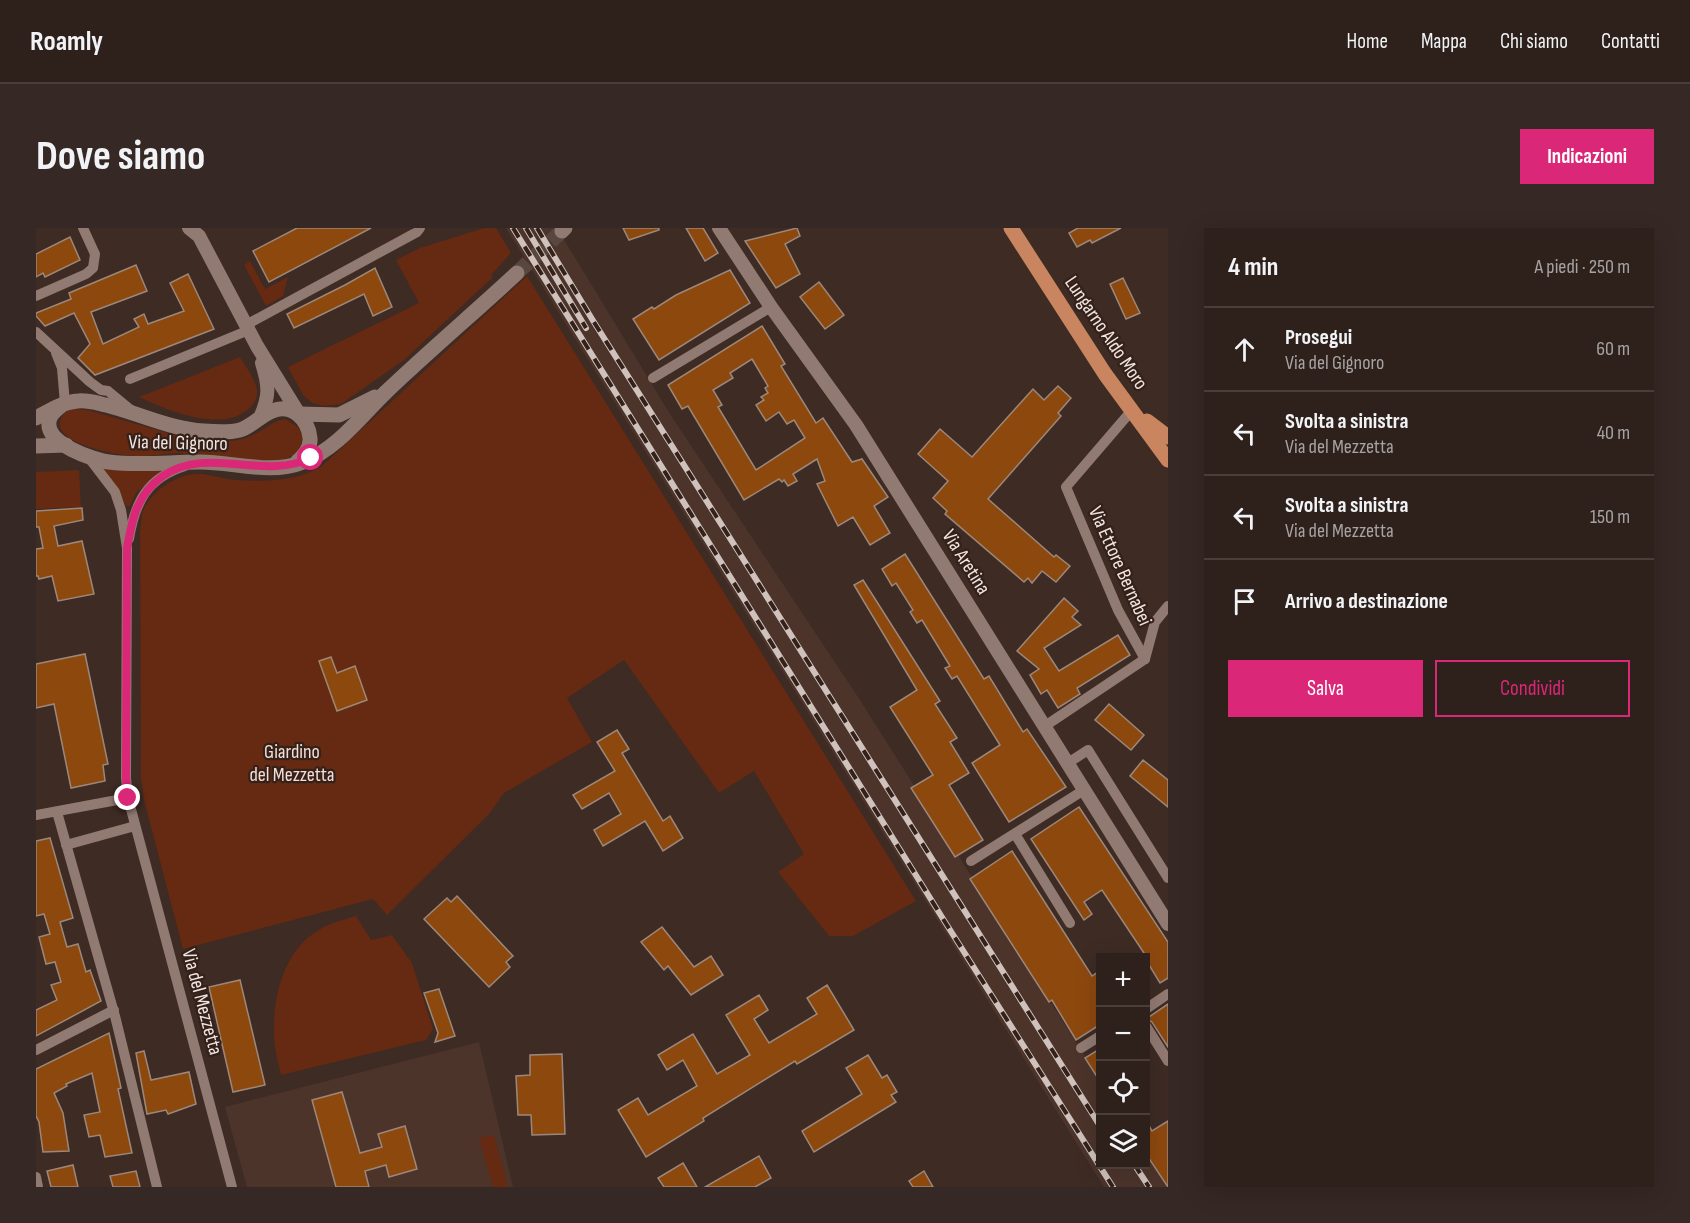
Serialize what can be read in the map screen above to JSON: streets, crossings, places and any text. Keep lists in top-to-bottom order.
{
  "streets": {
    "main road": ["Lungarno Aldo Moro", "Via del Gignoro"],
    "street": ["Via Aretina", "Via Ettore Bernabei", "Via del Mezzetta"]
  },
  "crossings": [
    ["Lungarno Aldo Moro", "Via Ettore Bernabei"],
    ["Via del Gignoro", "Via del Mezzetta"]
  ],
  "parks": ["Giardino del Mezzetta"],
  "page": {
    "header": "Roamly",
    "nav": [
      "Home",
      "Mappa",
      "Chi siamo",
      "Contatti"
    ],
    "buttons": [
      "Indicazioni",
      ["Salva", "Condividi"]
    ],
    "title": "Dove siamo",
    "heading": ["4 min", "A piedi · 250 m"],
    "list": [
      ["Prosegui", "Via del Gignoro", "60 m"],
      ["Svolta a sinistra", "Via del Mezzetta", "40 m"],
      ["Svolta a sinistra", "Via del Mezzetta", "150 m"],
      "Arrivo a destinazione"
    ],
    "map_buttons": ["+", "−"]
  }
}
